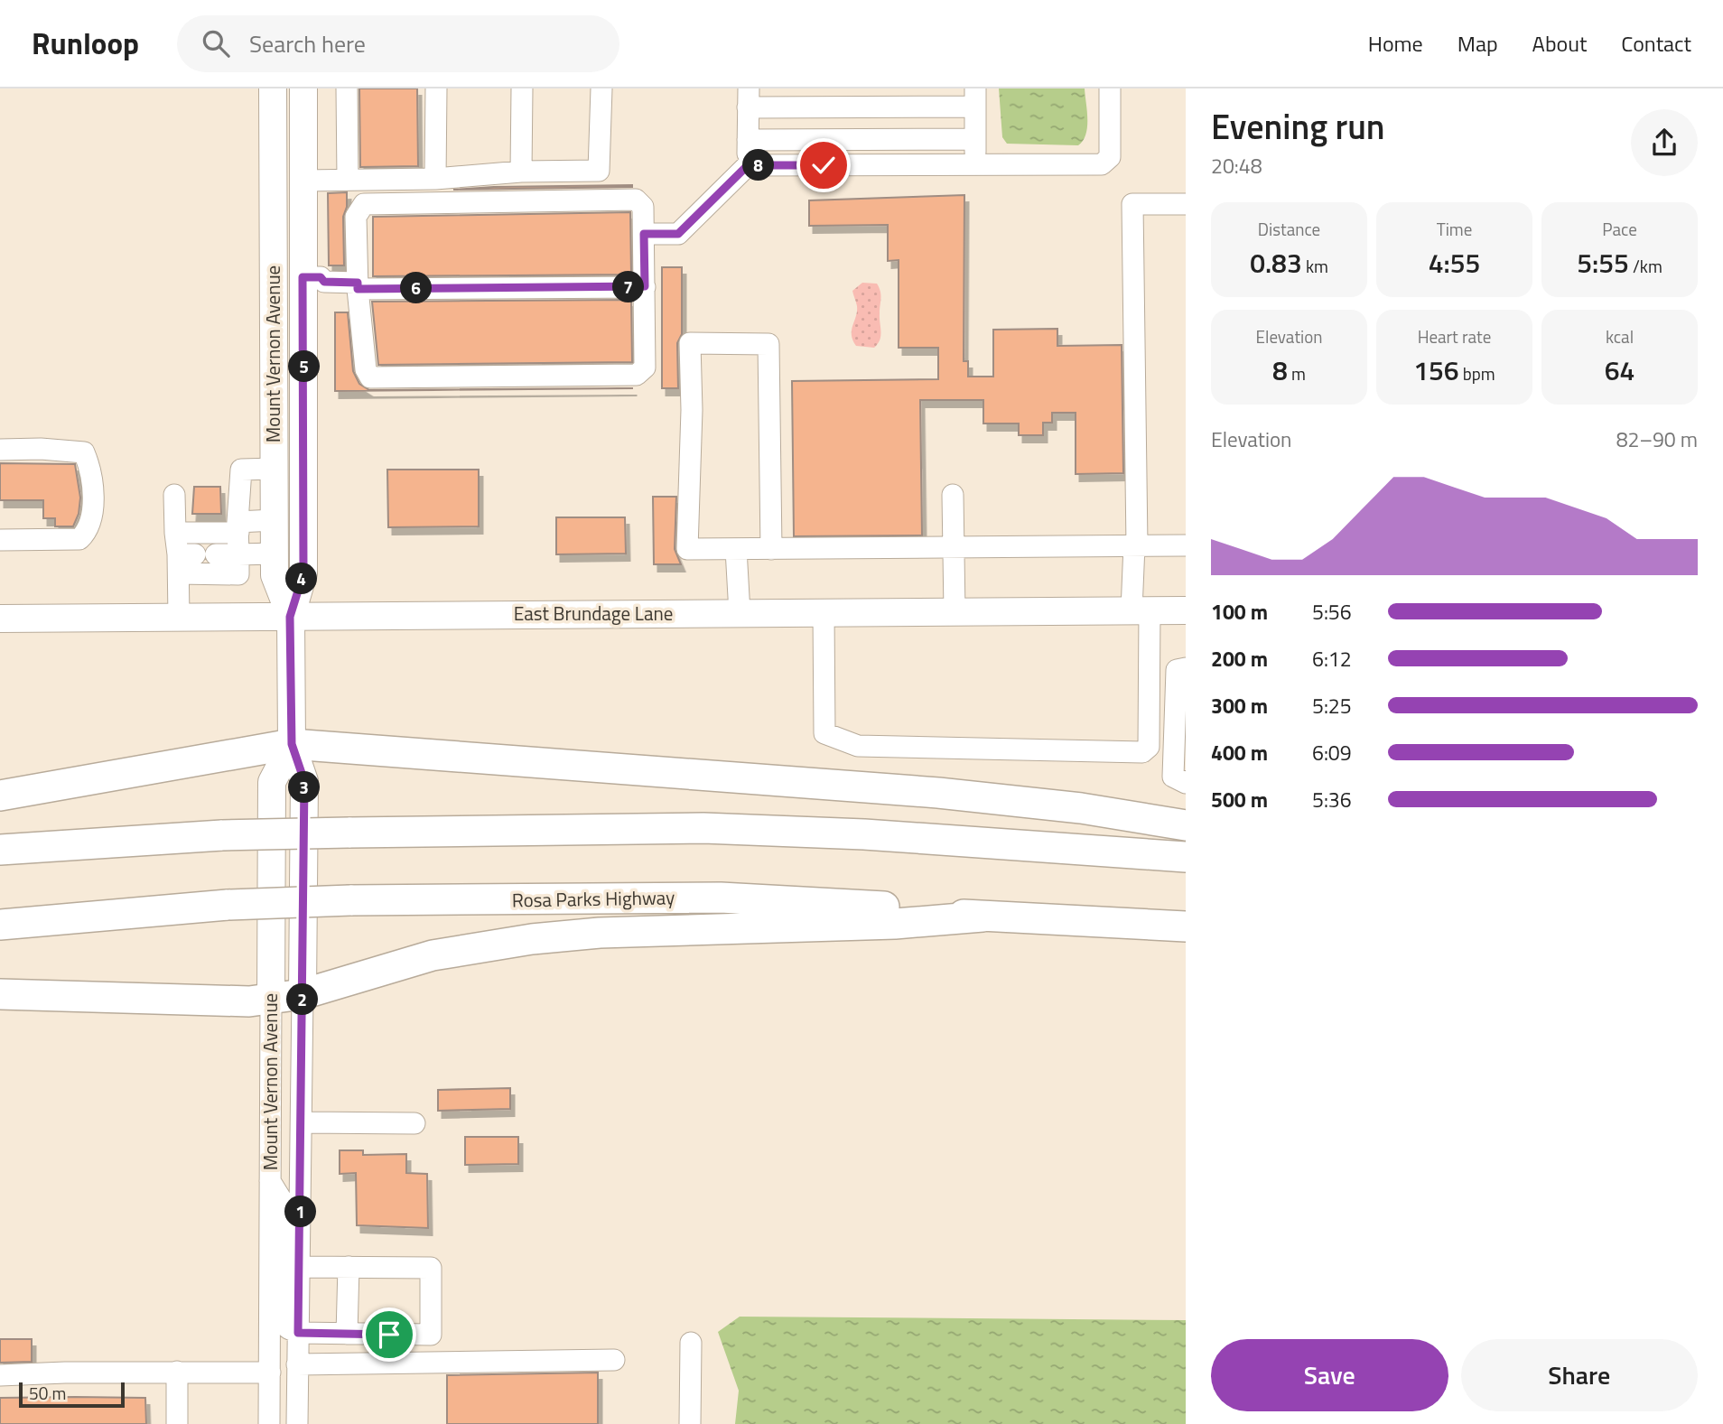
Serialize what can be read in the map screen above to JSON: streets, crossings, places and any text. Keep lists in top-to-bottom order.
{
  "streets": {
    "highway": ["Rosa Parks Highway"],
    "main road": ["Mount Vernon Avenue", "East Brundage Lane"]
  },
  "crossings": [
    ["Mount Vernon Avenue", "East Brundage Lane"]
  ],
  "scale_bar": "50 m",
  "page": {
    "header": "Runloop",
    "search": "Search here",
    "nav": [
      "Home",
      "Map",
      "About",
      "Contact"
    ],
    "heading": ["Evening run", "20:48"],
    "pins": [
      "8",
      "7",
      "6",
      "5",
      "4",
      "3",
      "2",
      "1"
    ],
    "stats": [
      ["Distance", "0.83 km"],
      ["Time", "4:55"],
      ["Pace", "5:55 /km"],
      ["Elevation", "8 m"],
      ["Heart rate", "156 bpm"],
      ["kcal", "64"]
    ],
    "chart": ["Elevation", "82–90 m"],
    "list": [
      {
        "name": "100 m",
        "note": "5:56"
      },
      {
        "name": "200 m",
        "note": "6:12"
      },
      {
        "name": "300 m",
        "note": "5:25"
      },
      {
        "name": "400 m",
        "note": "6:09"
      },
      {
        "name": "500 m",
        "note": "5:36"
      }
    ],
    "buttons": ["Save", "Share"],
    "scale": "50 m"
  }
}
